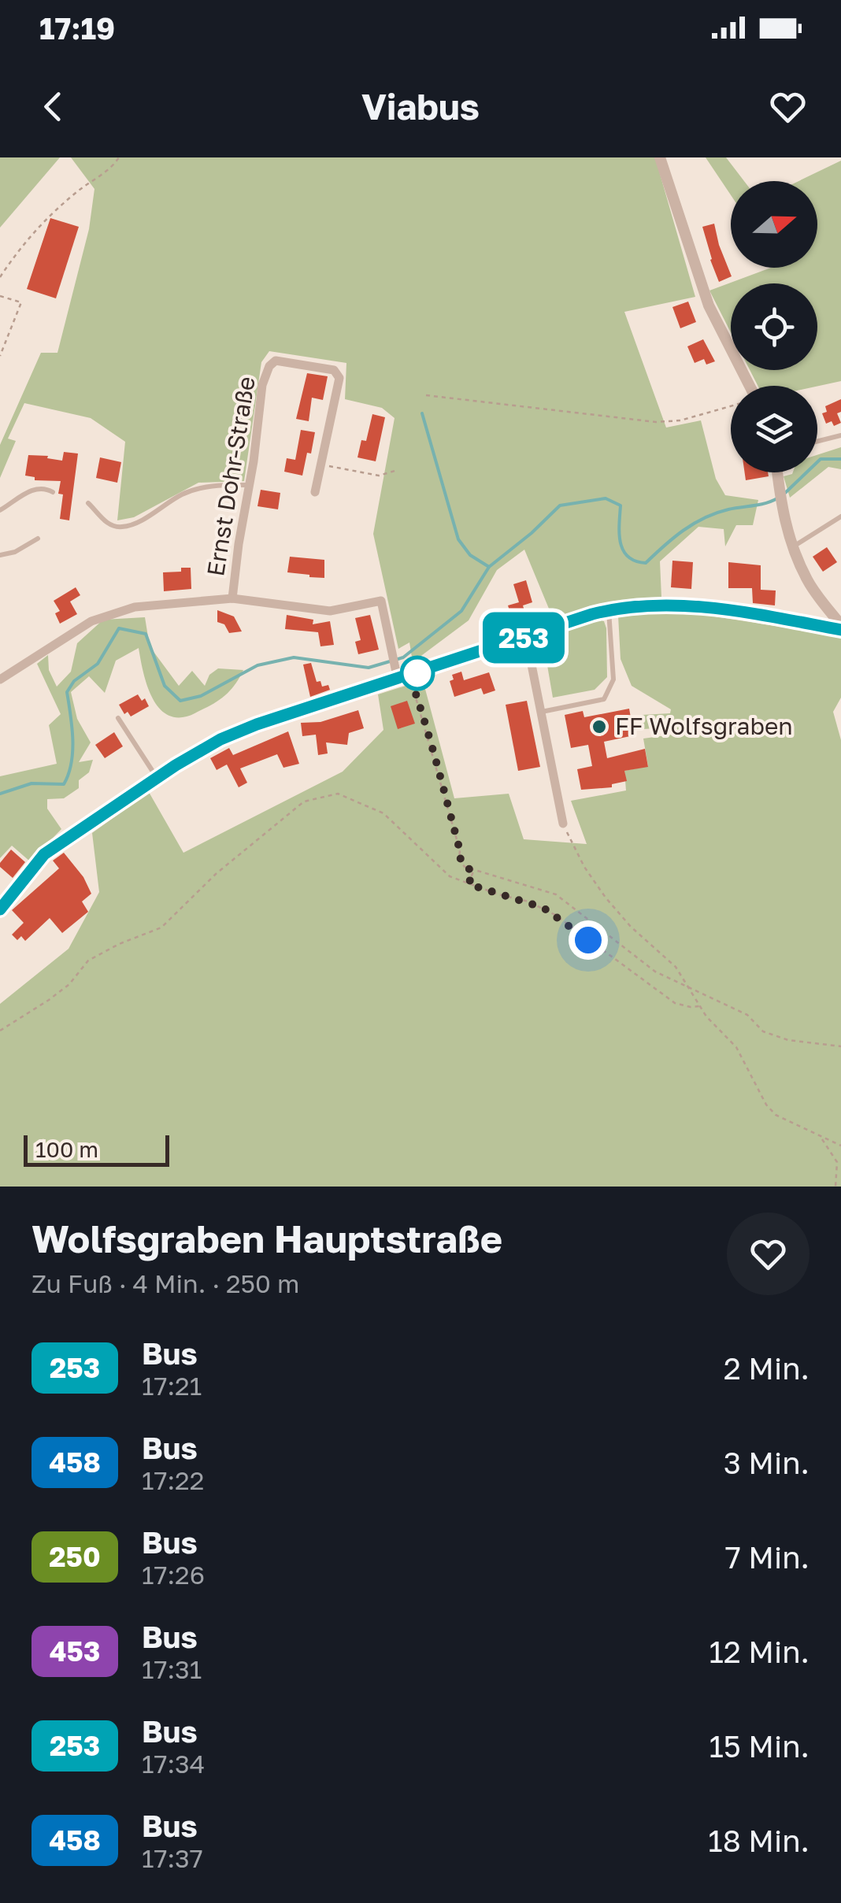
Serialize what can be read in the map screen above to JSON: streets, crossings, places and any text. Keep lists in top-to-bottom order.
{
  "streets": {
    "street": ["Ernst Dohr-Straße"]
  },
  "places": ["FF Wolfsgraben"],
  "lines": ["bus line 253"],
  "scale_bar": "100 m",
  "north": "right",
  "page": {
    "status": "17:19",
    "header": "Viabus",
    "on_map": "253",
    "scale": "100 m",
    "heading": ["Wolfsgraben Hauptstraße", "Zu Fuß · 4 Min. · 250 m"],
    "list": [
      {
        "mark": "253",
        "name": "Bus",
        "note": "17:21",
        "value": "2 Min."
      },
      {
        "mark": "458",
        "name": "Bus",
        "note": "17:22",
        "value": "3 Min."
      },
      {
        "mark": "250",
        "name": "Bus",
        "note": "17:26",
        "value": "7 Min."
      },
      {
        "mark": "453",
        "name": "Bus",
        "note": "17:31",
        "value": "12 Min."
      },
      {
        "mark": "253",
        "name": "Bus",
        "note": "17:34",
        "value": "15 Min."
      },
      {
        "mark": "458",
        "name": "Bus",
        "note": "17:37",
        "value": "18 Min."
      }
    ]
  }
}
